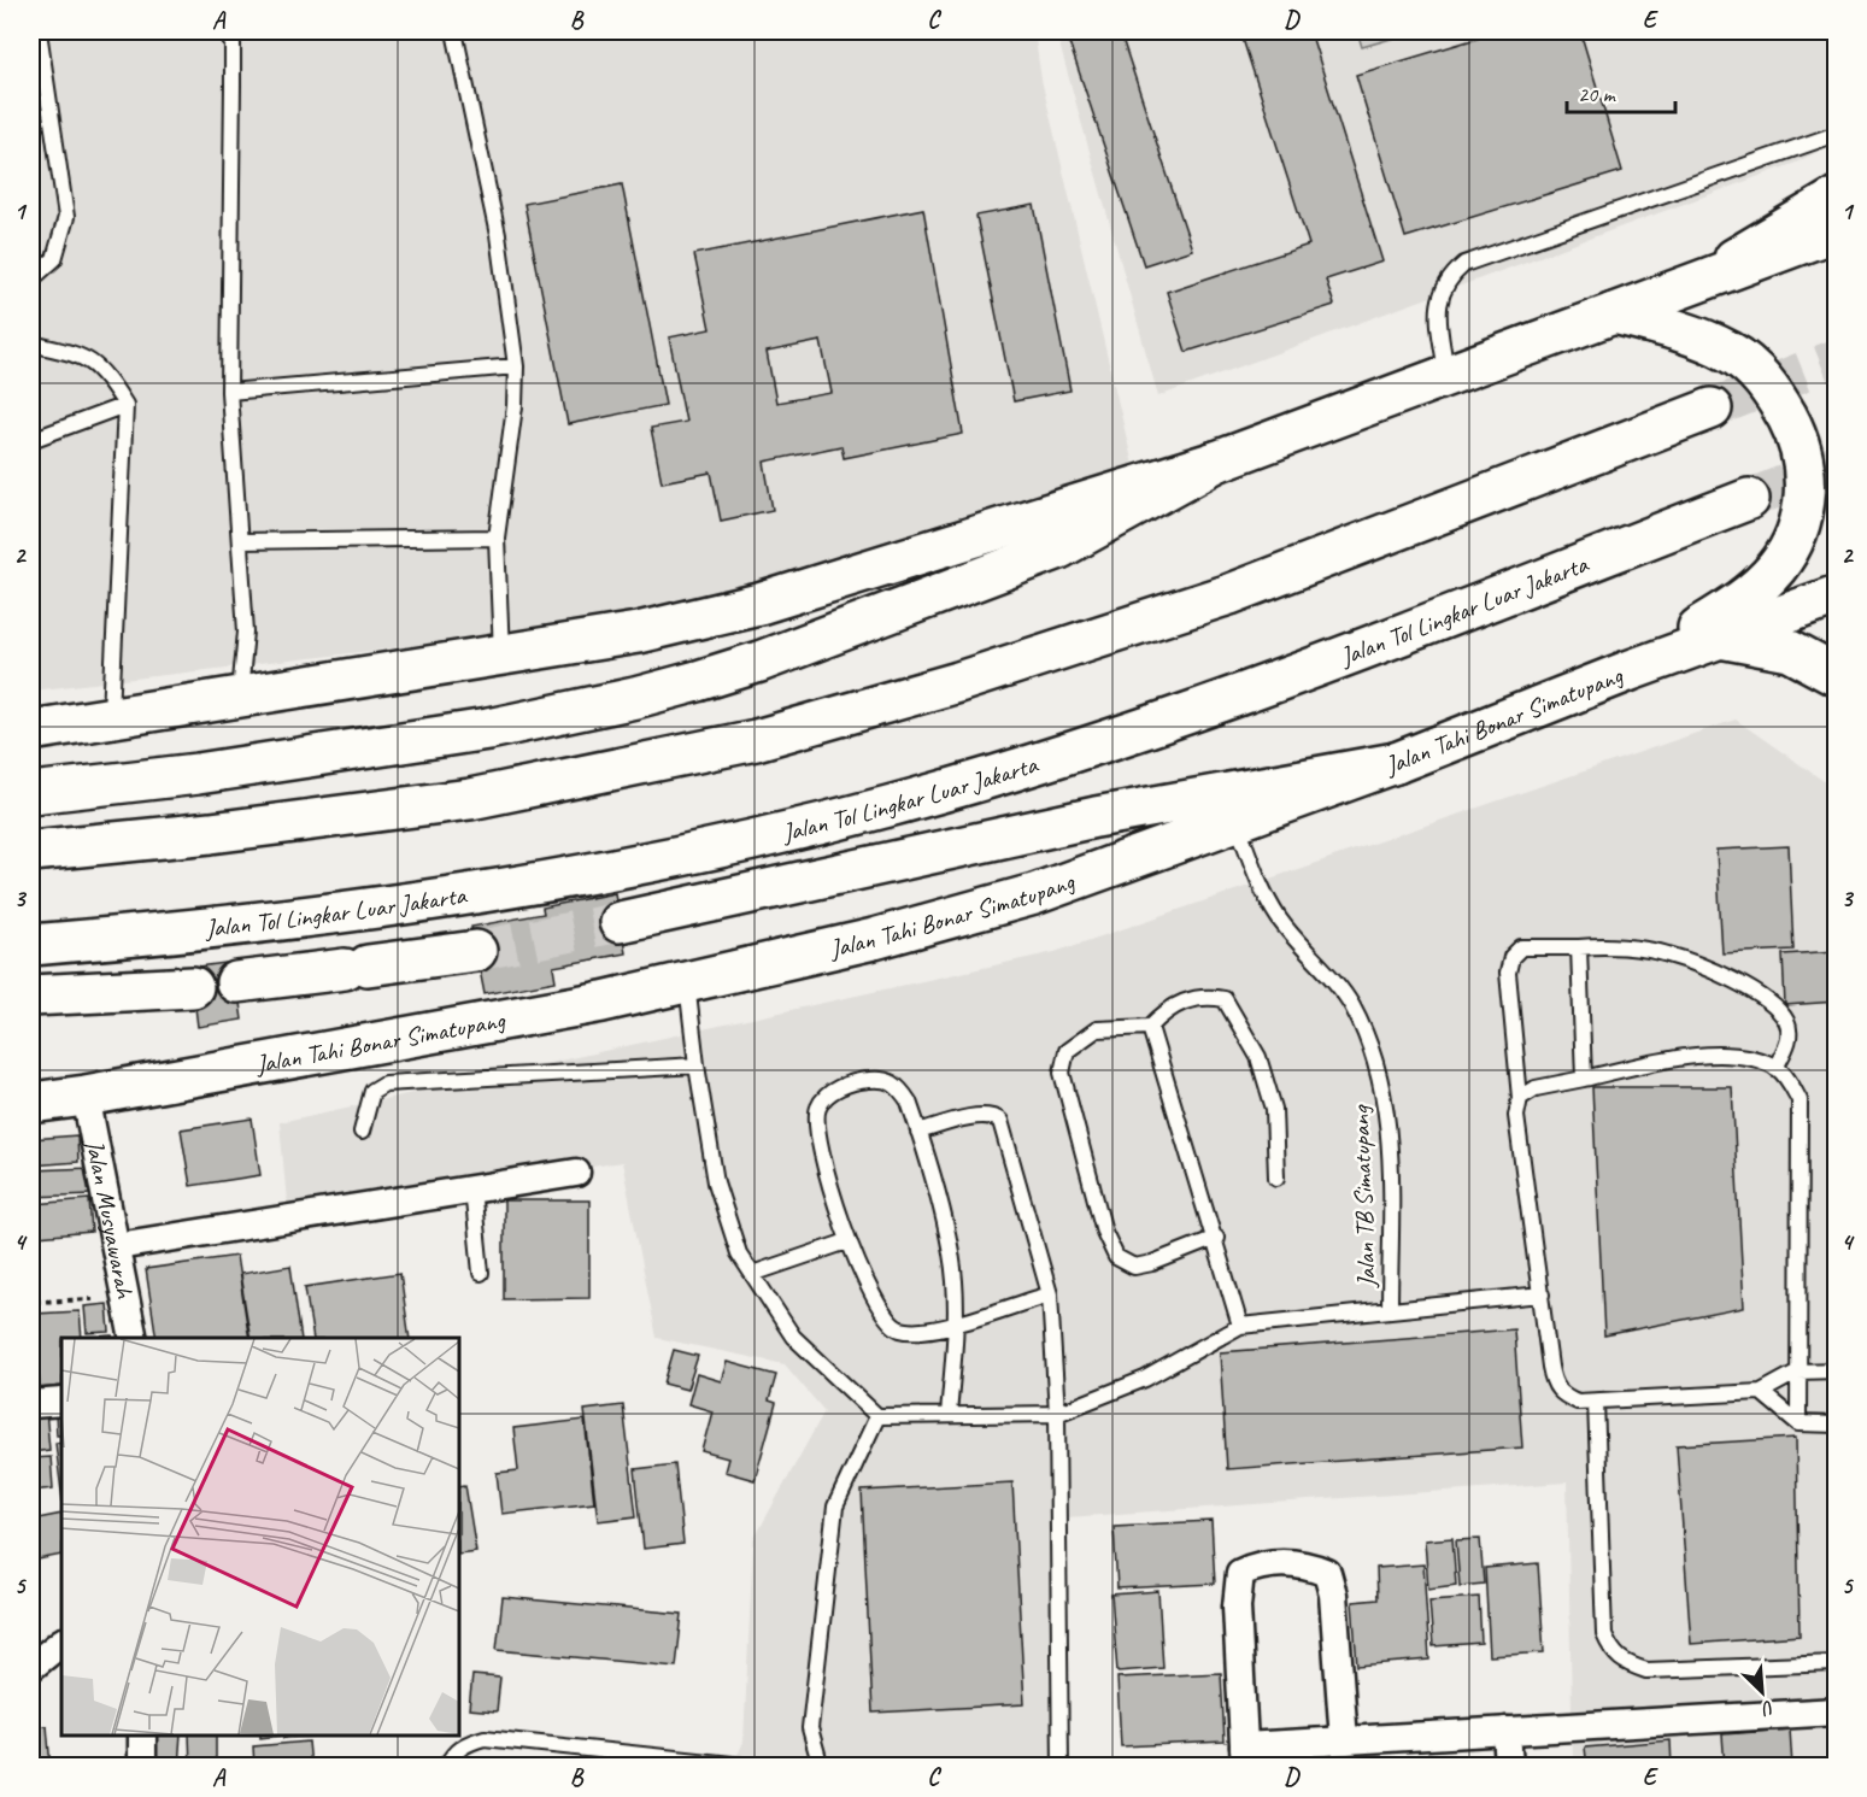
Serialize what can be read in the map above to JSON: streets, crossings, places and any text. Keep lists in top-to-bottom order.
{
  "streets": {
    "highway": ["Jalan Tol Lingkar Luar Jakarta", "Jalan Tahi Bonar Simatupang"],
    "street": ["Jalan Musyawarah"],
    "lane": ["Jalan TB Simatupang"]
  },
  "crossings": [
    ["Jalan Tahi Bonar Simatupang", "Jalan TB Simatupang"],
    ["Jalan Tahi Bonar Simatupang", "Jalan Musyawarah"]
  ],
  "scale_bar": "20 m",
  "north": "bottom right",
  "grid": {
    "columns": [
      "A",
      "B",
      "C",
      "D",
      "E"
    ],
    "rows": [
      "1",
      "2",
      "3",
      "4",
      "5"
    ]
  }
}
